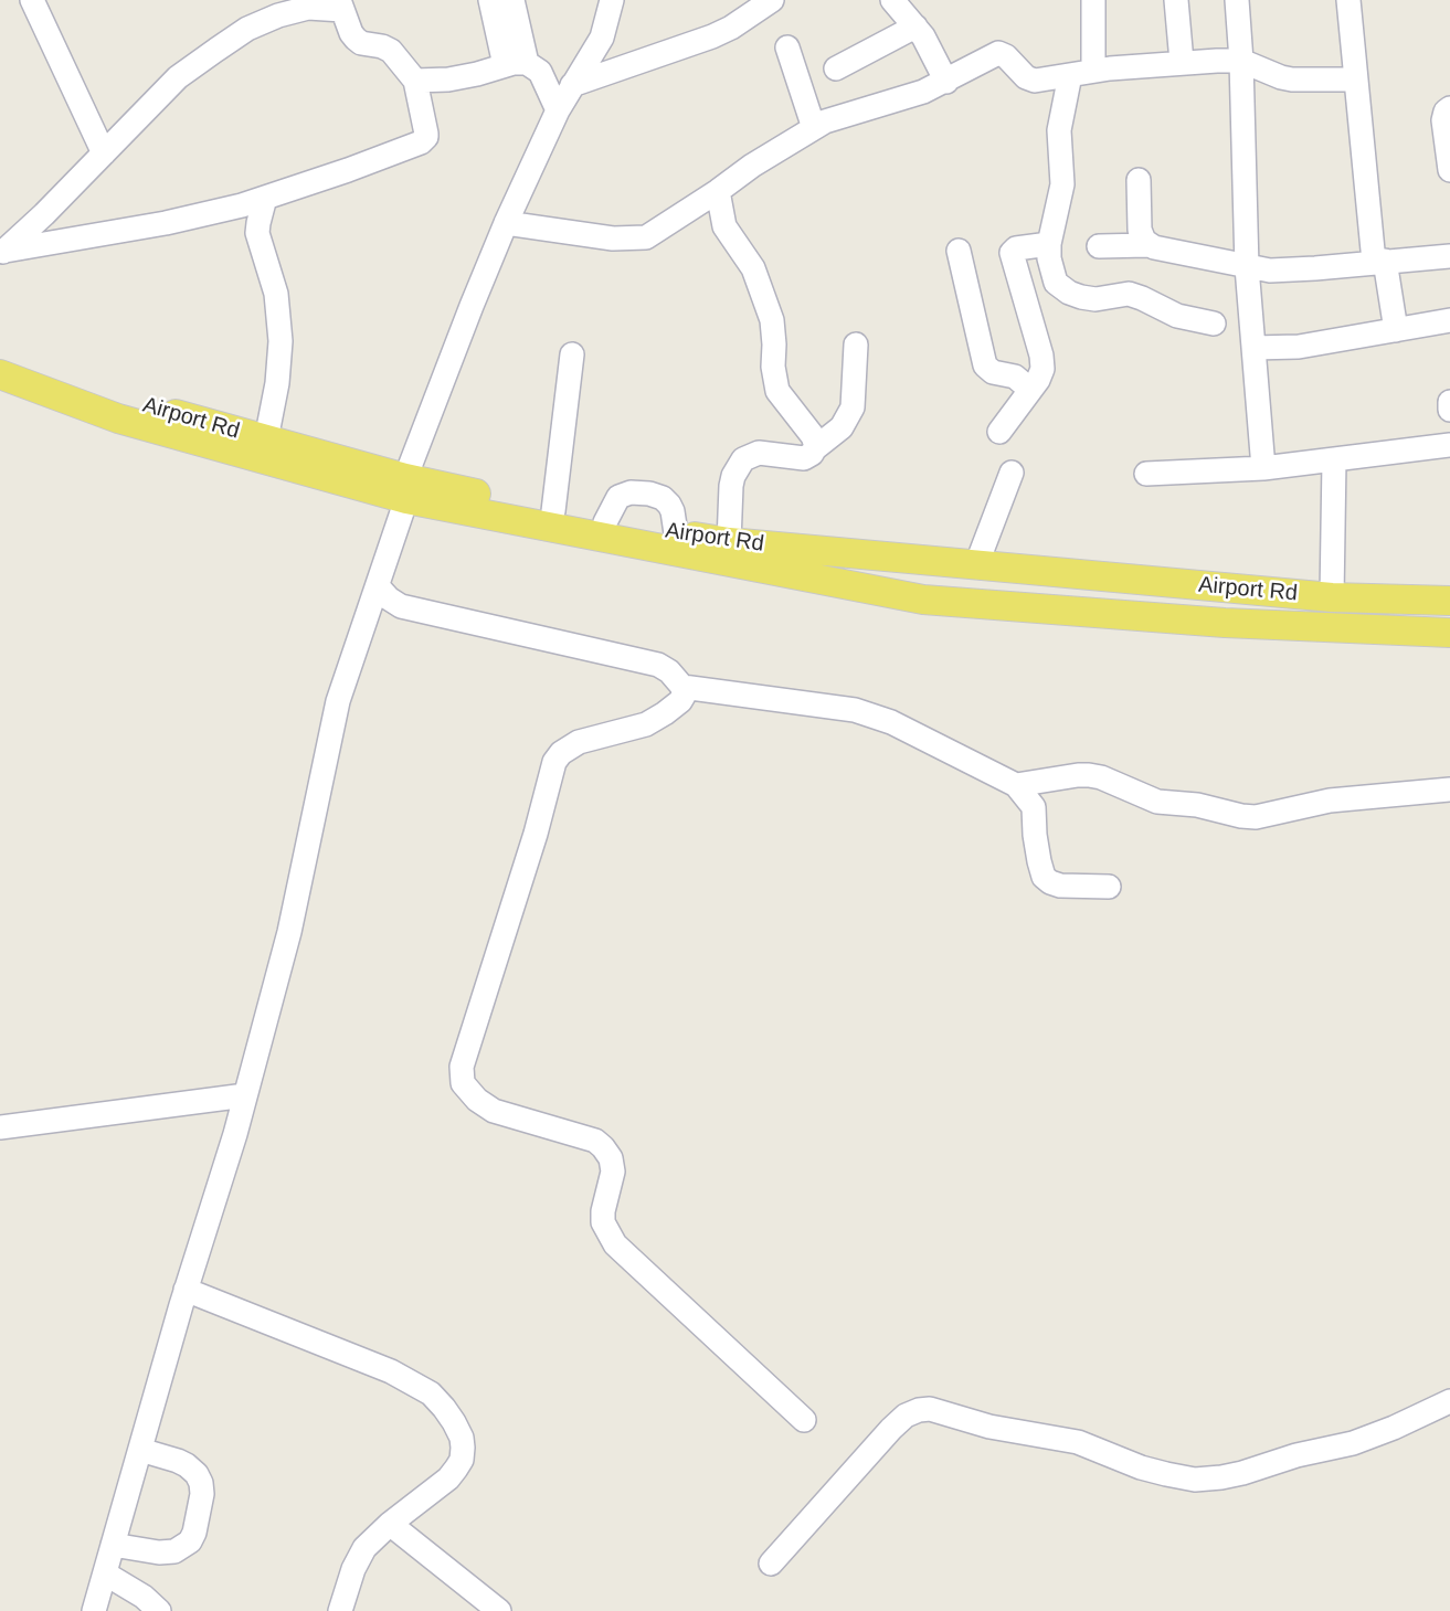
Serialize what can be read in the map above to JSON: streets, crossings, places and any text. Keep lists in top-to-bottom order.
{
  "streets": {
    "main road": ["Airport Rd"]
  }
}
